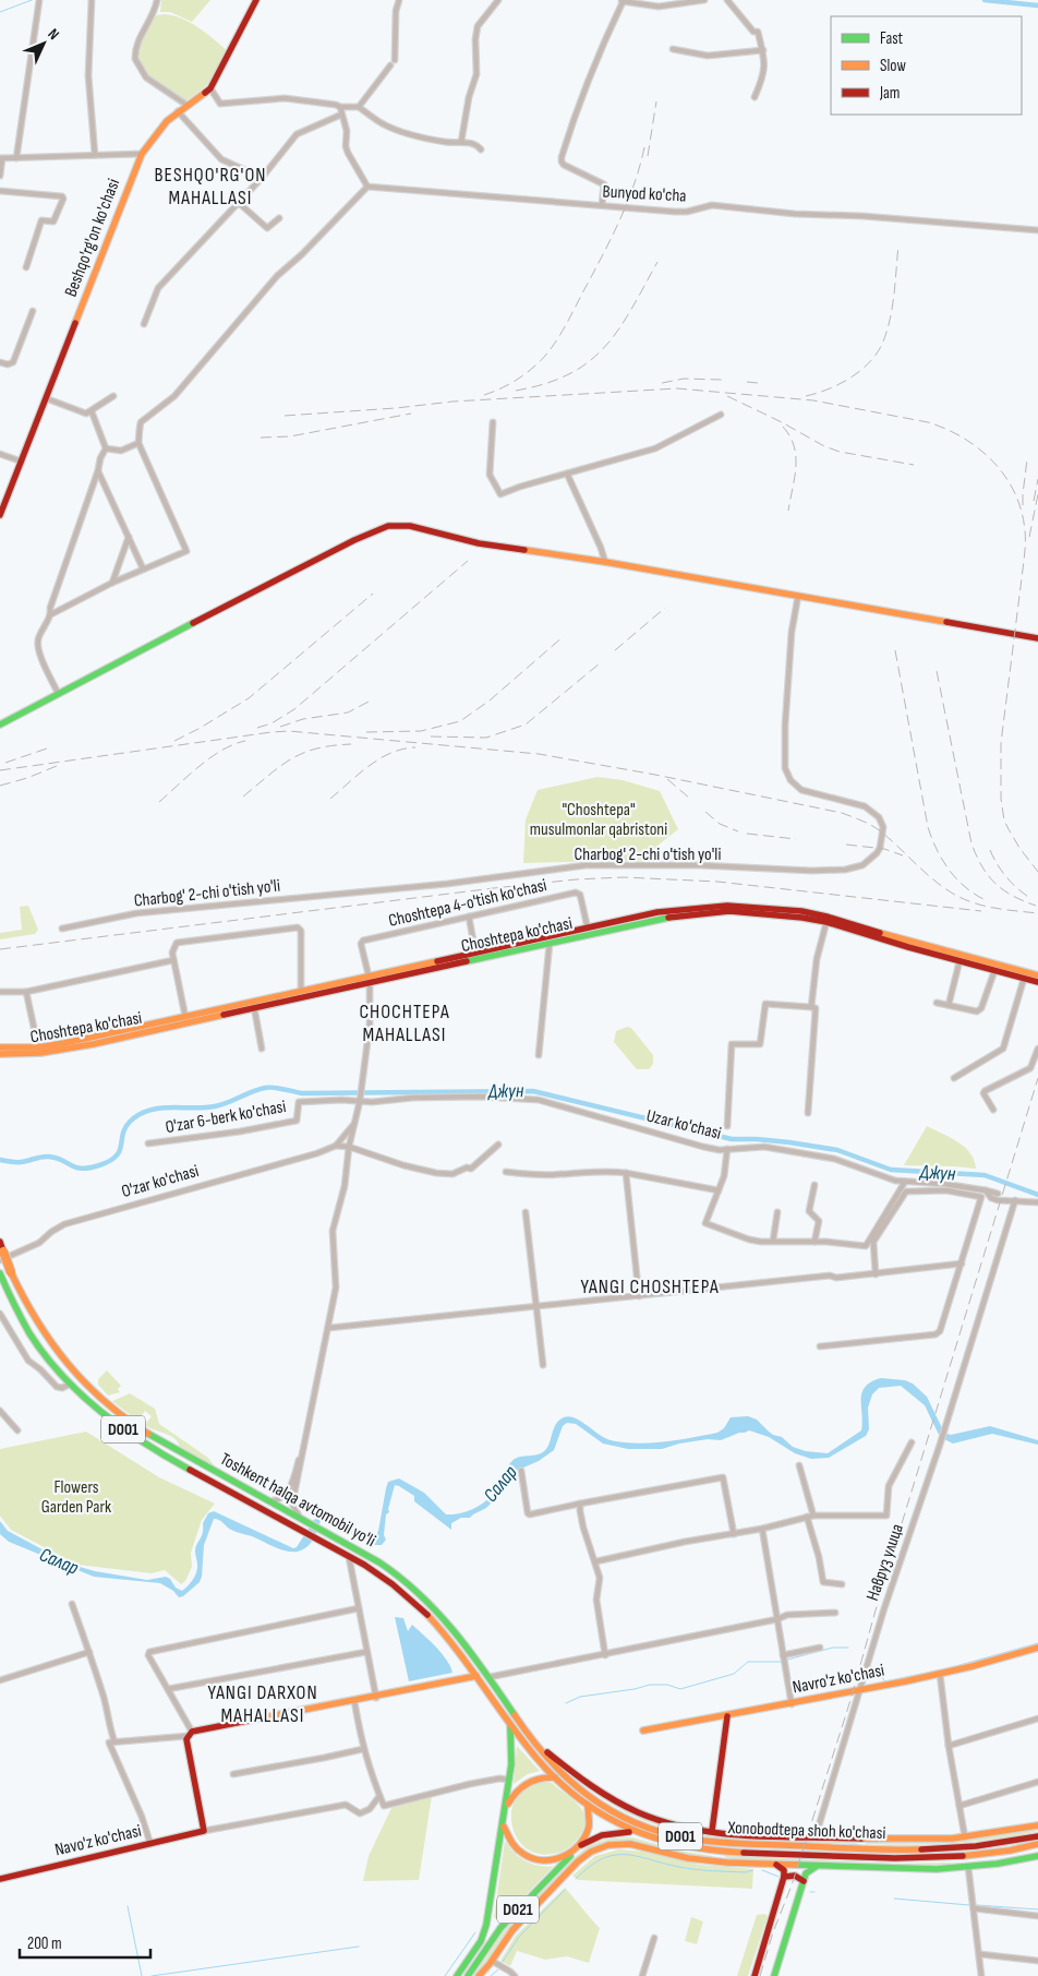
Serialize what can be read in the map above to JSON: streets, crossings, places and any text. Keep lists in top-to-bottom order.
{
  "streets": {
    "main road": [
      "Beshqo'rg'on ko'chasi",
      "Choshtepa ko'chasi",
      "D001",
      "Toshkent halqa avtomobil yo'li",
      "Navro'z ko'chasi",
      "Xonobodtepa shoh ko'chasi",
      "Navo'z ko'chasi",
      "D021"
    ],
    "street": [
      "Bunyod ko'cha",
      "Charbog' 2-chi o'tish yo'li",
      "Choshtepa 4-o'tish ko'chasi",
      "O'zar 6-berk ko'chasi",
      "Uzar ko'chasi",
      "O'zar ko'chasi",
      "Навруз улица"
    ]
  },
  "crossings": [
    ["Choshtepa 4-o'tish ko'chasi", "Choshtepa ko'chasi"],
    ["O'zar 6-berk ko'chasi", "Uzar ko'chasi"],
    ["Toshkent halqa avtomobil yo'li", "Xonobodtepa shoh ko'chasi"],
    ["Toshkent halqa avtomobil yo'li", "D021"],
    ["Навруз улица", "Navro'z ko'chasi"],
    ["Xonobodtepa shoh ko'chasi", "D021"]
  ],
  "districts": [
    "BESHQO'RG'ON MAHALLASI",
    "CHOCHTEPA MAHALLASI",
    "YANGI CHOSHTEPA",
    "YANGI DARXON MAHALLASI"
  ],
  "water": ["Джун", "Салар"],
  "parks": ["\"Choshtepa\" musulmonlar qabristoni", "Flowers Garden Park"],
  "legend": ["Fast", "Slow", "Jam"],
  "scale_bar": "200 m",
  "north": "top right"
}
